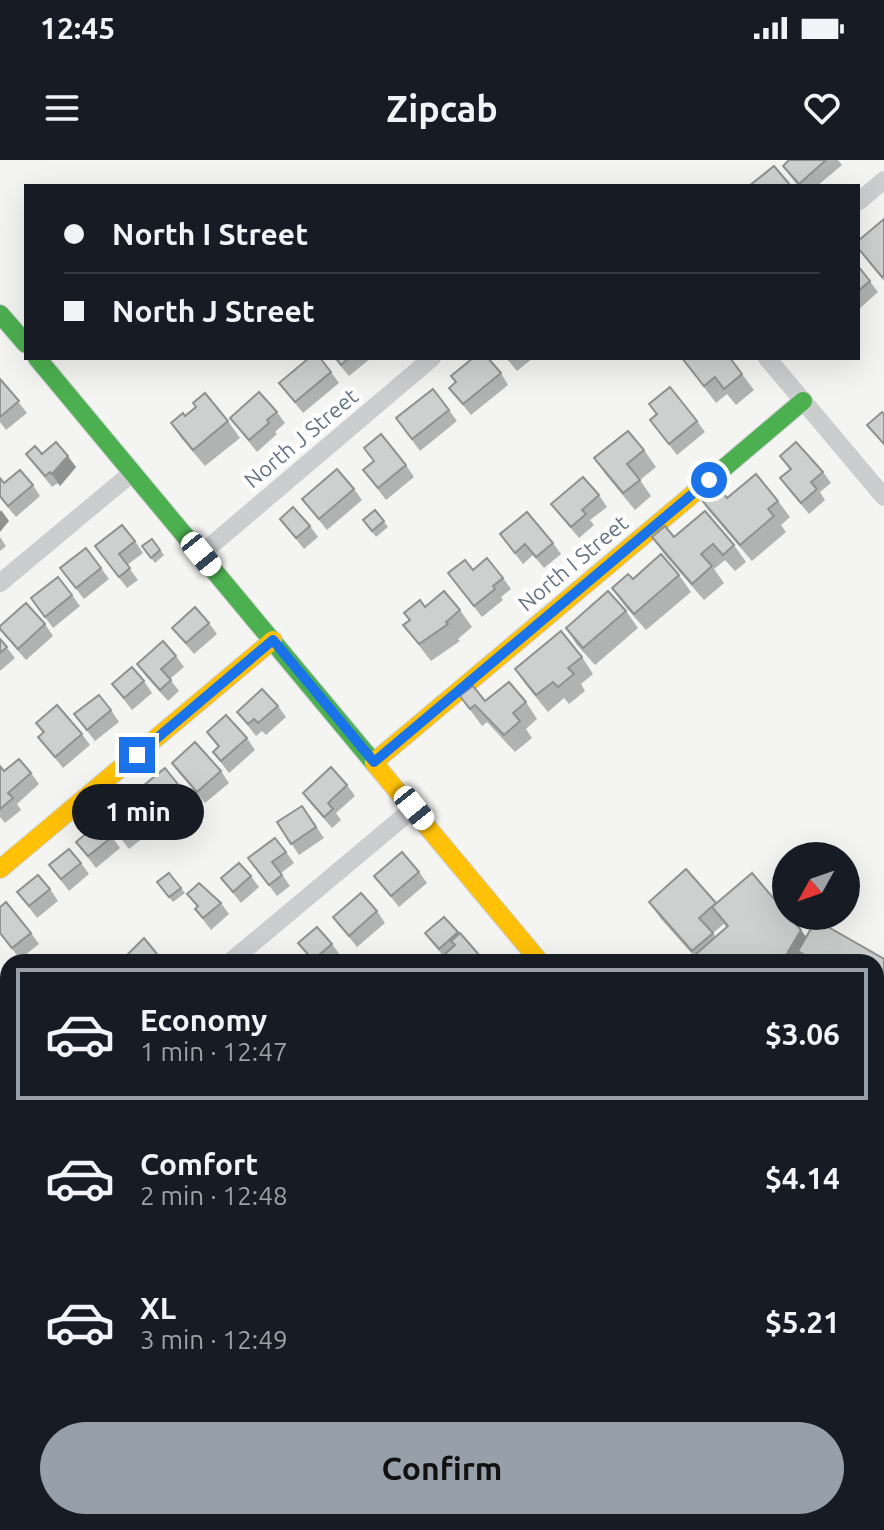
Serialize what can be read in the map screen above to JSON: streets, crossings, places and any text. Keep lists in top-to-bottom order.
{
  "streets": {
    "street": ["North J Street", "North I Street"]
  },
  "north": "bottom left",
  "page": {
    "status": "12:45",
    "header": "Zipcab",
    "banner": ["North I Street", "North J Street"],
    "bubble": "1 min",
    "list": [
      {
        "name": "Economy",
        "note": "1 min · 12:47",
        "value": "$3.06"
      },
      {
        "name": "Comfort",
        "note": "2 min · 12:48",
        "value": "$4.14"
      },
      {
        "name": "XL",
        "note": "3 min · 12:49",
        "value": "$5.21"
      }
    ],
    "buttons": "Confirm"
  }
}
